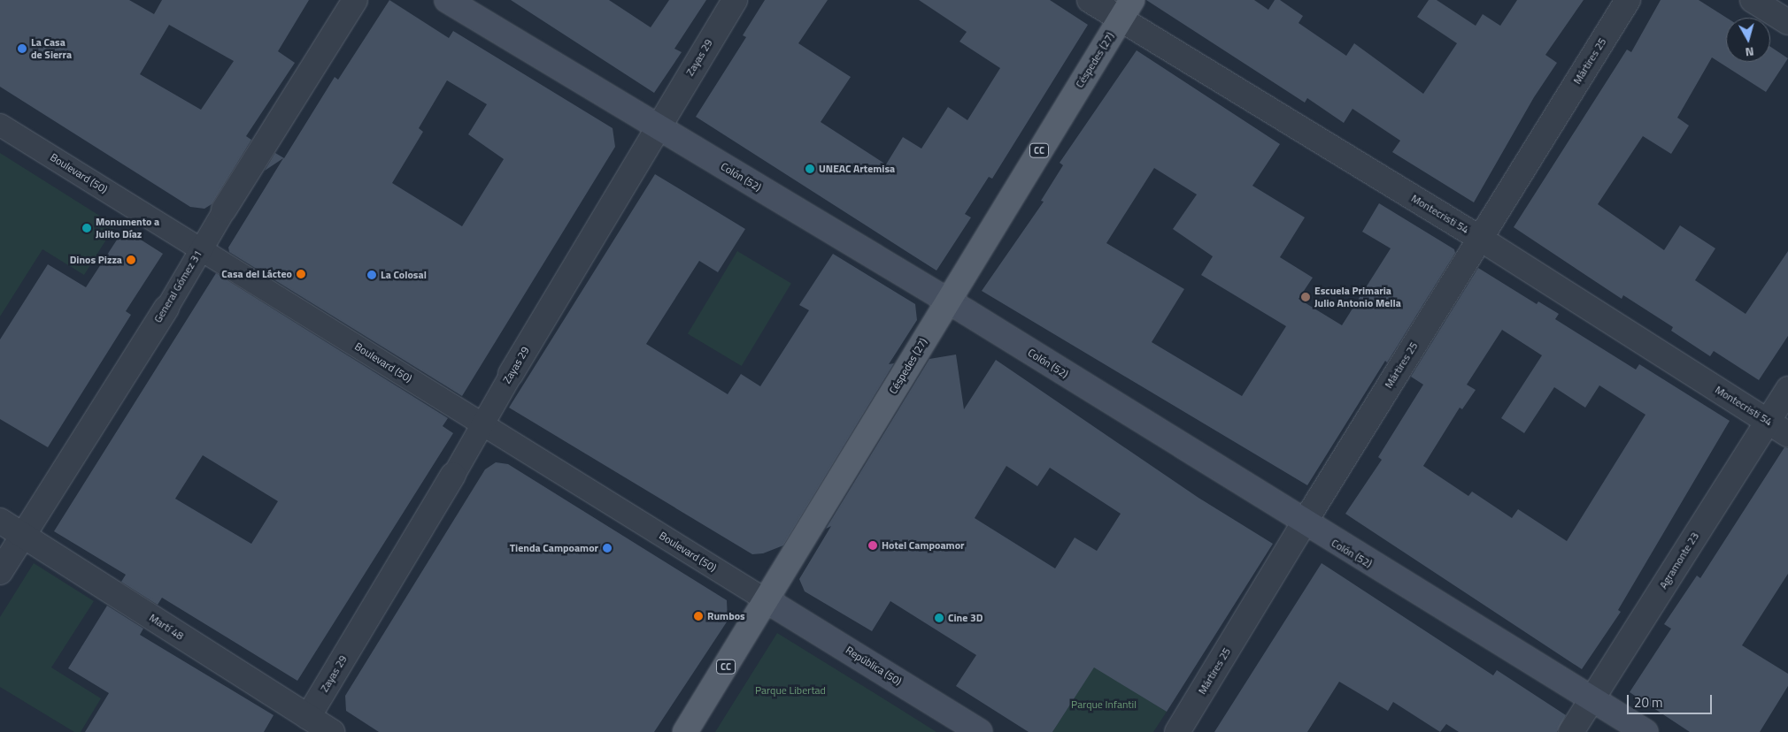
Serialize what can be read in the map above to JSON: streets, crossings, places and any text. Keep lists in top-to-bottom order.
{
  "streets": {
    "main road": [
      "Céspedes (27)",
      "CC",
      "Colón (52)",
      "República (50)"
    ],
    "street": [
      "Zayas 29",
      "Mártires 25",
      "Boulevard (50)",
      "Montecristi 54",
      "General Gómez 31",
      "Agramonte 23",
      "Martí 48"
    ]
  },
  "crossings": [
    ["Zayas 29", "Boulevard (50)"],
    ["Zayas 29", "Colón (52)"],
    ["Zayas 29", "Martí 48"],
    ["Céspedes (27)", "Boulevard (50)"],
    ["Céspedes (27)", "Colón (52)"],
    ["Céspedes (27)", "Montecristi 54"],
    ["Céspedes (27)", "República (50)"],
    ["Mártires 25", "Colón (52)"],
    ["Mártires 25", "Montecristi 54"],
    ["Boulevard (50)", "General Gómez 31"],
    ["Boulevard (50)", "República (50)"],
    ["Colón (52)", "Agramonte 23"],
    ["Montecristi 54", "Agramonte 23"],
    ["General Gómez 31", "Martí 48"]
  ],
  "parks": ["Parque Libertad", "Parque Infantil"],
  "places": [
    "La Casa de Sierra",
    "UNEAC Artemisa",
    "Monumento a Julito Díaz",
    "Dinos Pizza",
    "Casa del Lácteo",
    "La Colosal",
    "Escuela Primaria Julio Antonio Mella",
    "Hotel Campoamor",
    "Tienda Campoamor",
    "Rumbos",
    "Cine 3D"
  ],
  "scale_bar": "20 m",
  "north": "bottom"
}
